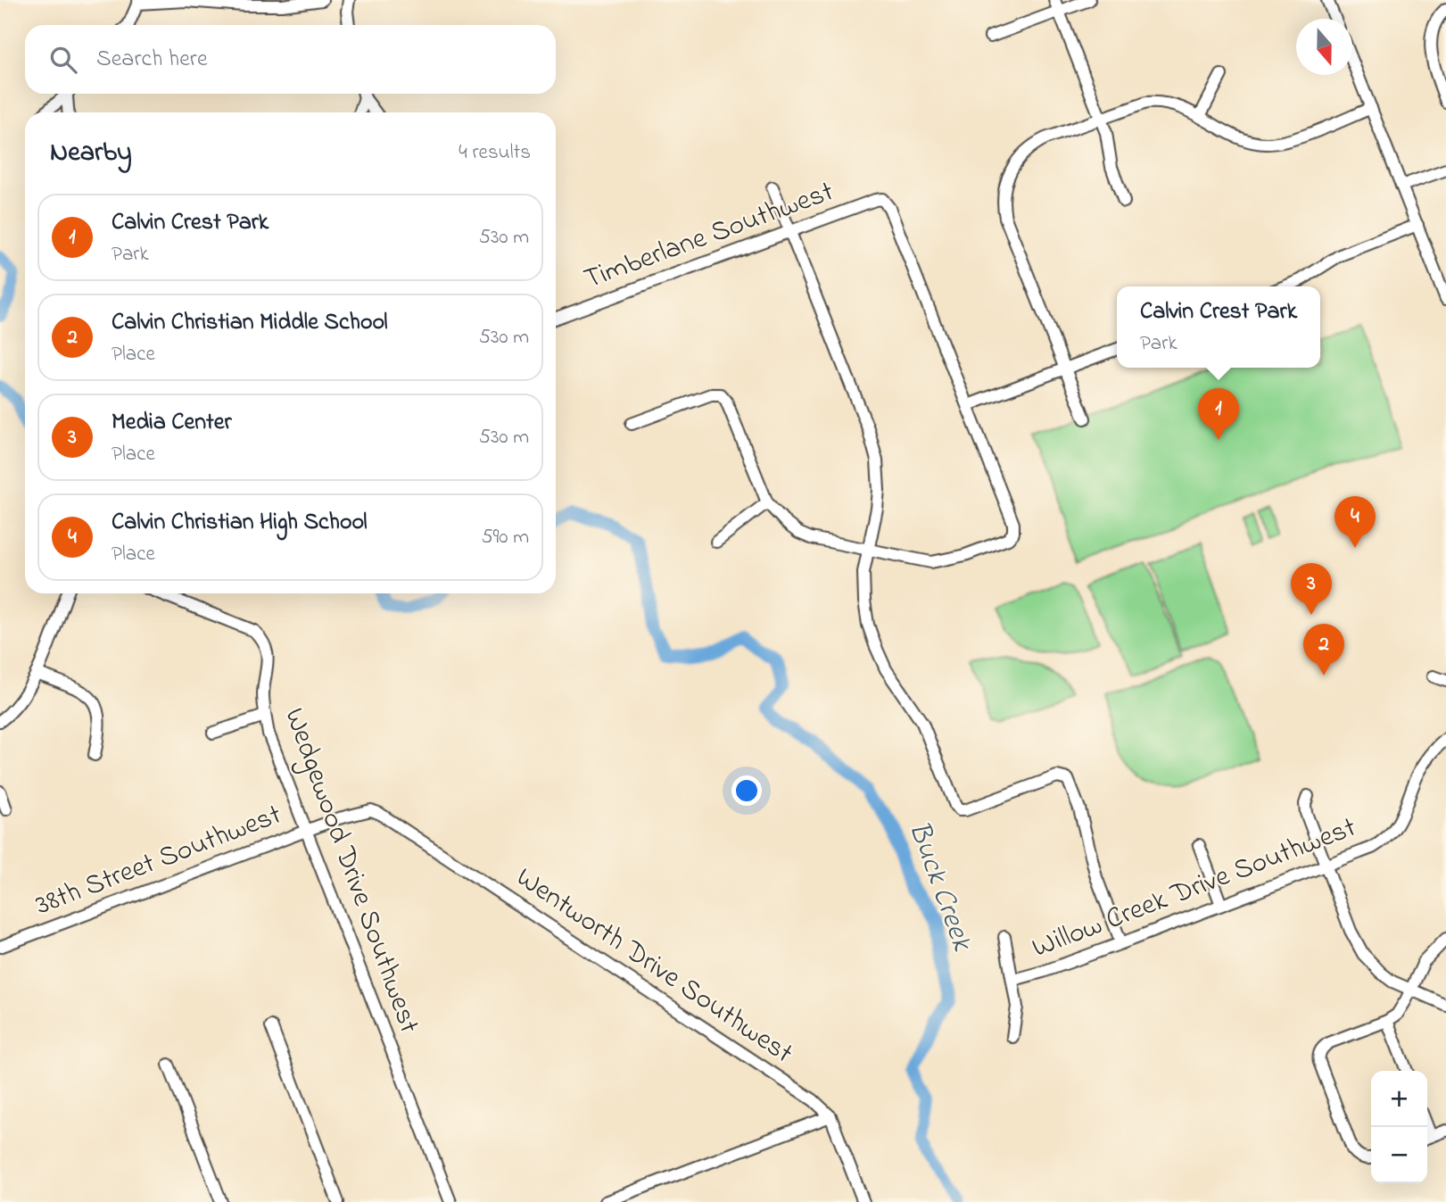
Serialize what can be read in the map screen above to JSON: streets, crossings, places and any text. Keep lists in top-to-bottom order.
{
  "streets": {
    "street": [
      "Timberlane Southwest",
      "38th Street Southwest",
      "Wedgewood Drive Southwest",
      "Willow Creek Drive Southwest",
      "Wentworth Drive Southwest"
    ]
  },
  "crossings": [
    ["38th Street Southwest", "Wedgewood Drive Southwest"],
    ["38th Street Southwest", "Wentworth Drive Southwest"]
  ],
  "water": ["Buck Creek"],
  "north": "bottom",
  "page": {
    "search": "Search here",
    "heading": ["Nearby", "4 results"],
    "list": [
      {
        "mark": "1",
        "name": "Calvin Crest Park",
        "note": "Park",
        "value": "530 m"
      },
      {
        "mark": "2",
        "name": "Calvin Christian Middle School",
        "note": "Place",
        "value": "530 m"
      },
      {
        "mark": "3",
        "name": "Media Center",
        "note": "Place",
        "value": "530 m"
      },
      {
        "mark": "4",
        "name": "Calvin Christian High School",
        "note": "Place",
        "value": "590 m"
      }
    ],
    "popup": ["Calvin Crest Park", "Park"],
    "pins": [
      "1",
      "4",
      "3",
      "2"
    ],
    "map_buttons": ["+", "−"]
  }
}
